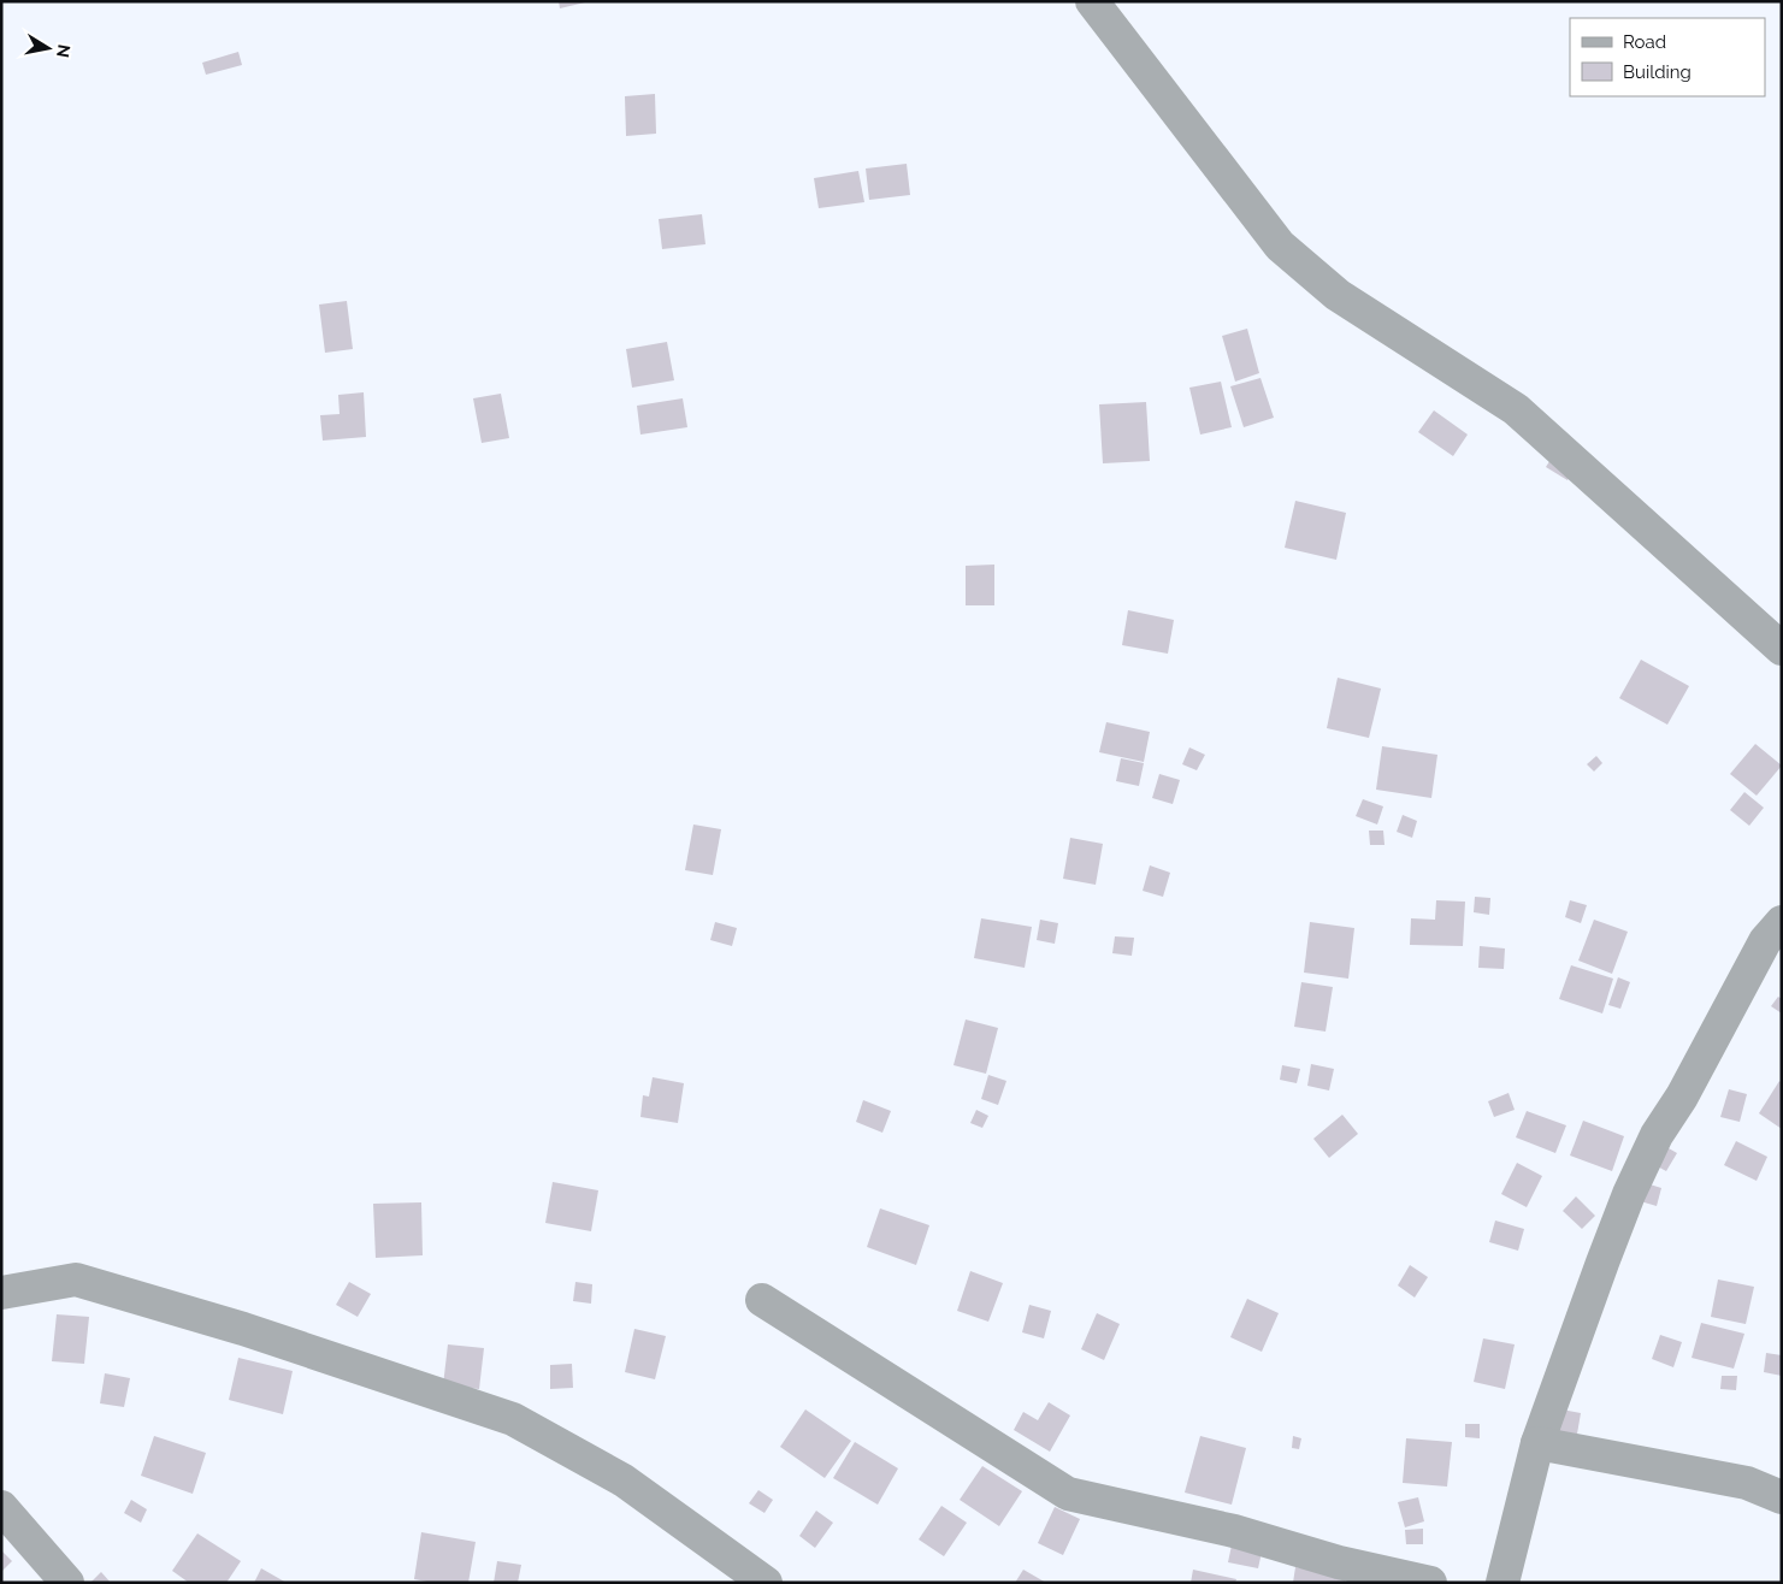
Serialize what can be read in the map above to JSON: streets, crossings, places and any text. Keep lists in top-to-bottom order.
{
  "legend": ["Road", "Building"],
  "north": "right"
}
